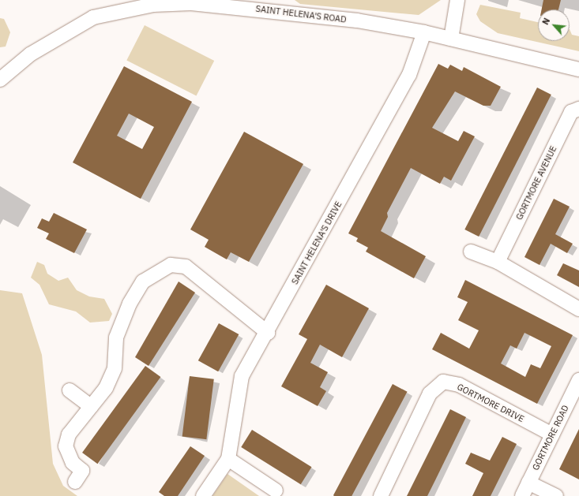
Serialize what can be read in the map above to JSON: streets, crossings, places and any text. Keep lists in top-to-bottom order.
{
  "streets": {
    "street": [
      "SAINT HELENA'S ROAD",
      "GORTMORE AVENUE",
      "SAINT HELENA'S DRIVE",
      "GORTMORE DRIVE",
      "GORTMORE ROAD"
    ]
  },
  "crossings": [
    ["SAINT HELENA'S ROAD", "SAINT HELENA'S DRIVE"],
    ["GORTMORE DRIVE", "GORTMORE ROAD"]
  ],
  "north": "top left"
}
